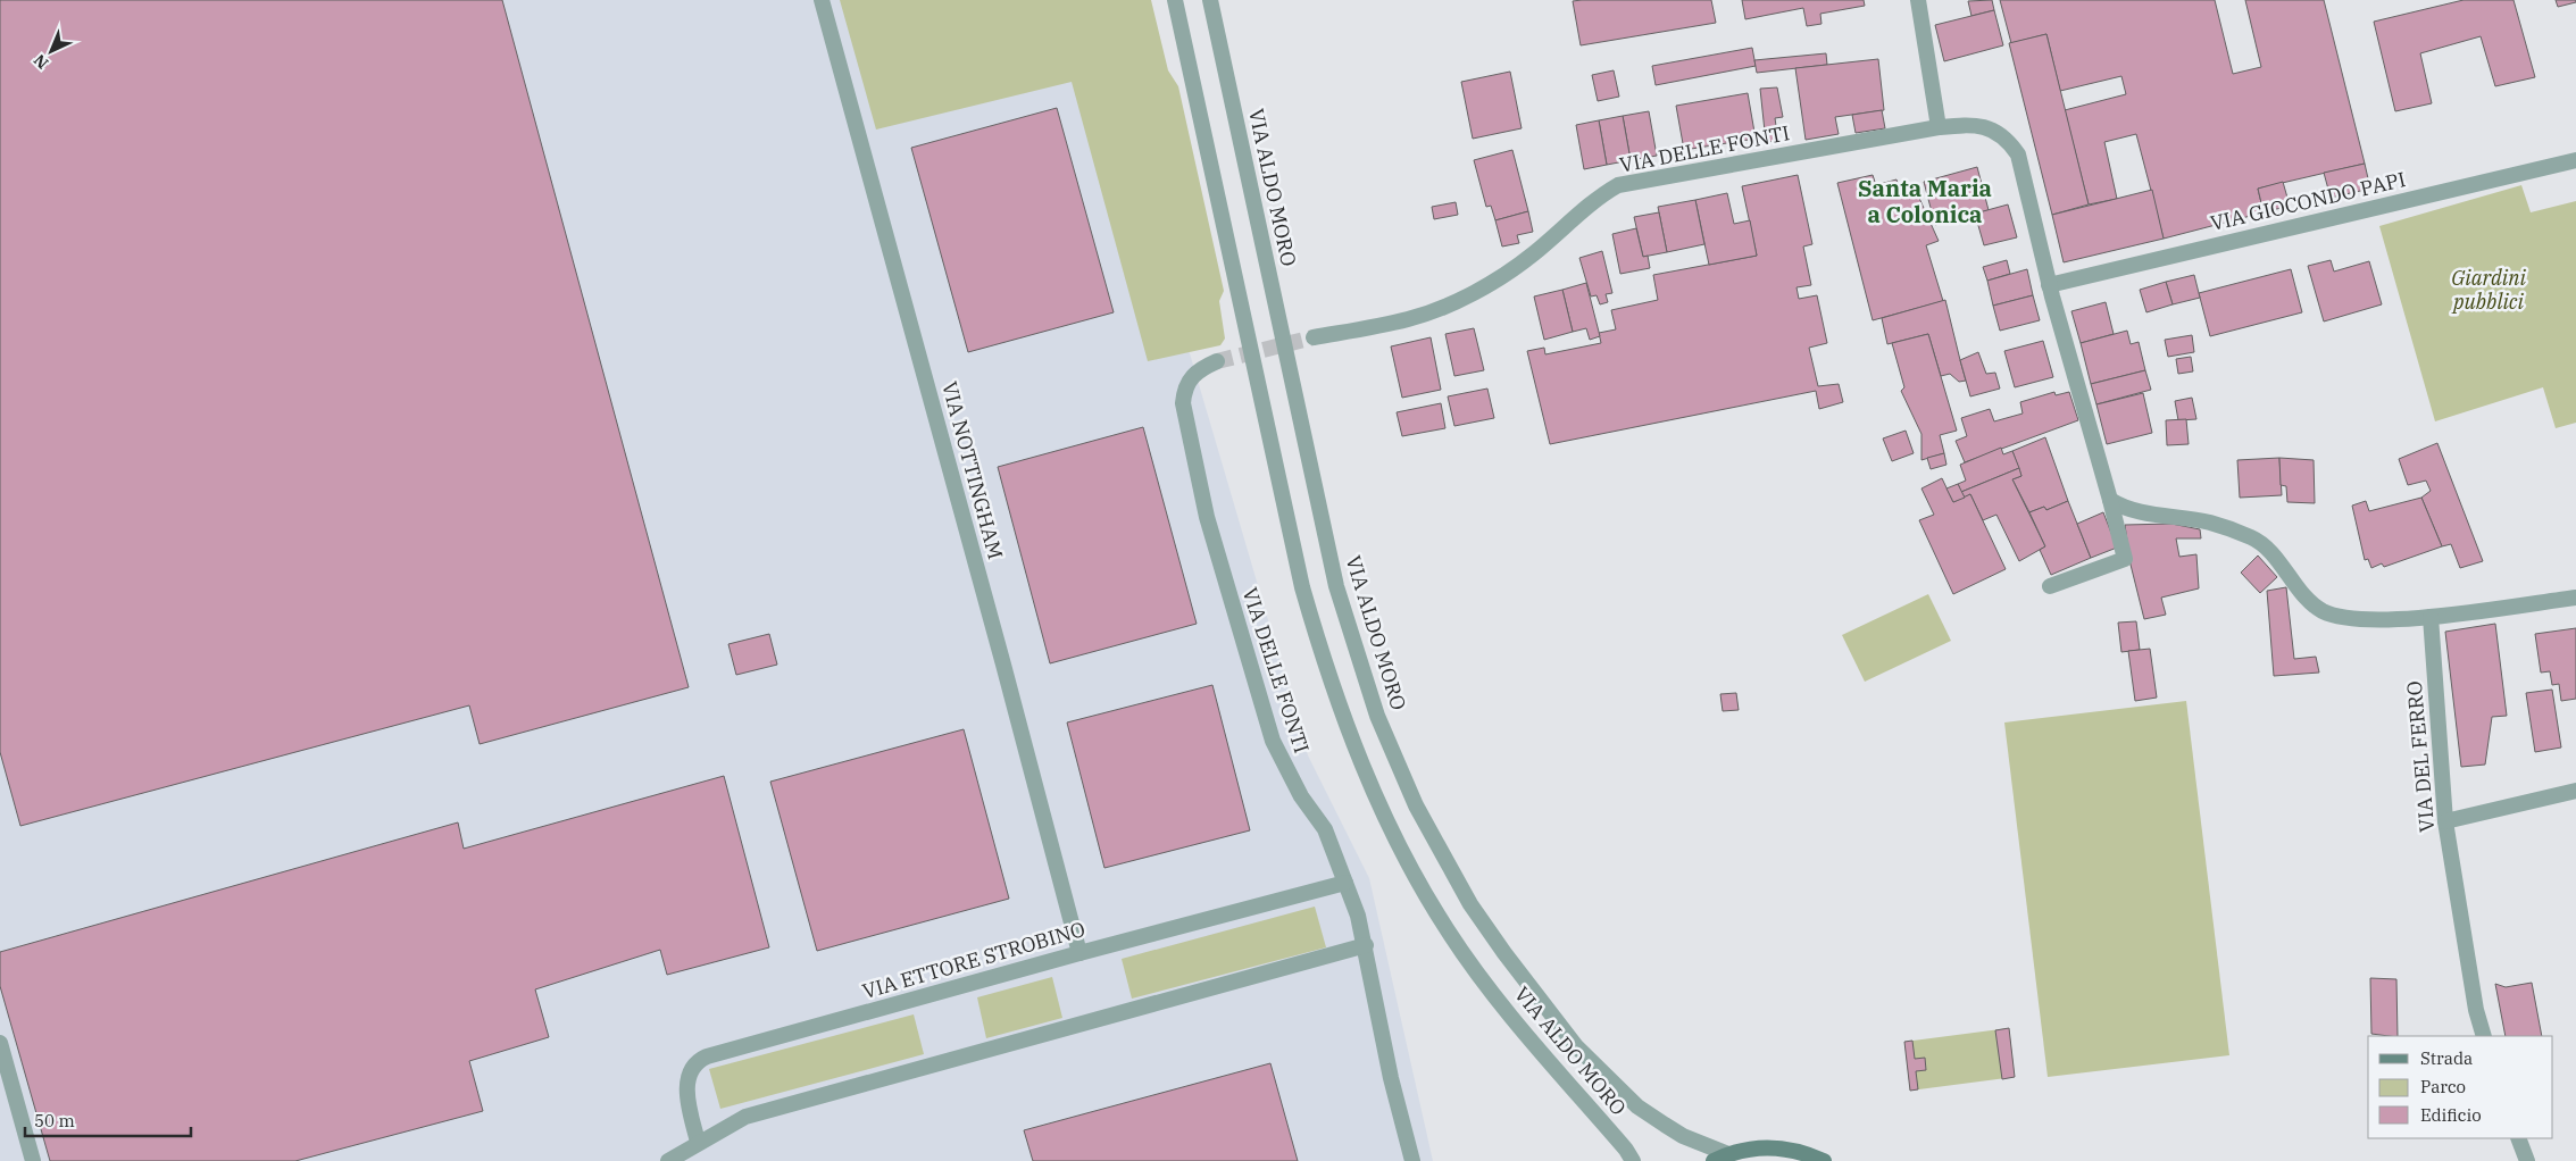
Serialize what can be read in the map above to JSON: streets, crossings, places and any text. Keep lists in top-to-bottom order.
{
  "streets": {
    "street": [
      "VIA DELLE FONTI",
      "VIA ALDO MORO",
      "VIA GIOCONDO PAPI",
      "VIA NOTTINGHAM",
      "VIA DEL FERRO",
      "VIA ETTORE STROBINO"
    ]
  },
  "crossings": [
    ["VIA DELLE FONTI", "VIA GIOCONDO PAPI"],
    ["VIA DELLE FONTI", "VIA ETTORE STROBINO"],
    ["VIA NOTTINGHAM", "VIA ETTORE STROBINO"]
  ],
  "districts": ["Santa Maria a Colonica"],
  "parks": ["Giardini pubblici"],
  "legend": ["Strada", "Parco", "Edificio"],
  "scale_bar": "50 m",
  "north": "bottom left"
}
